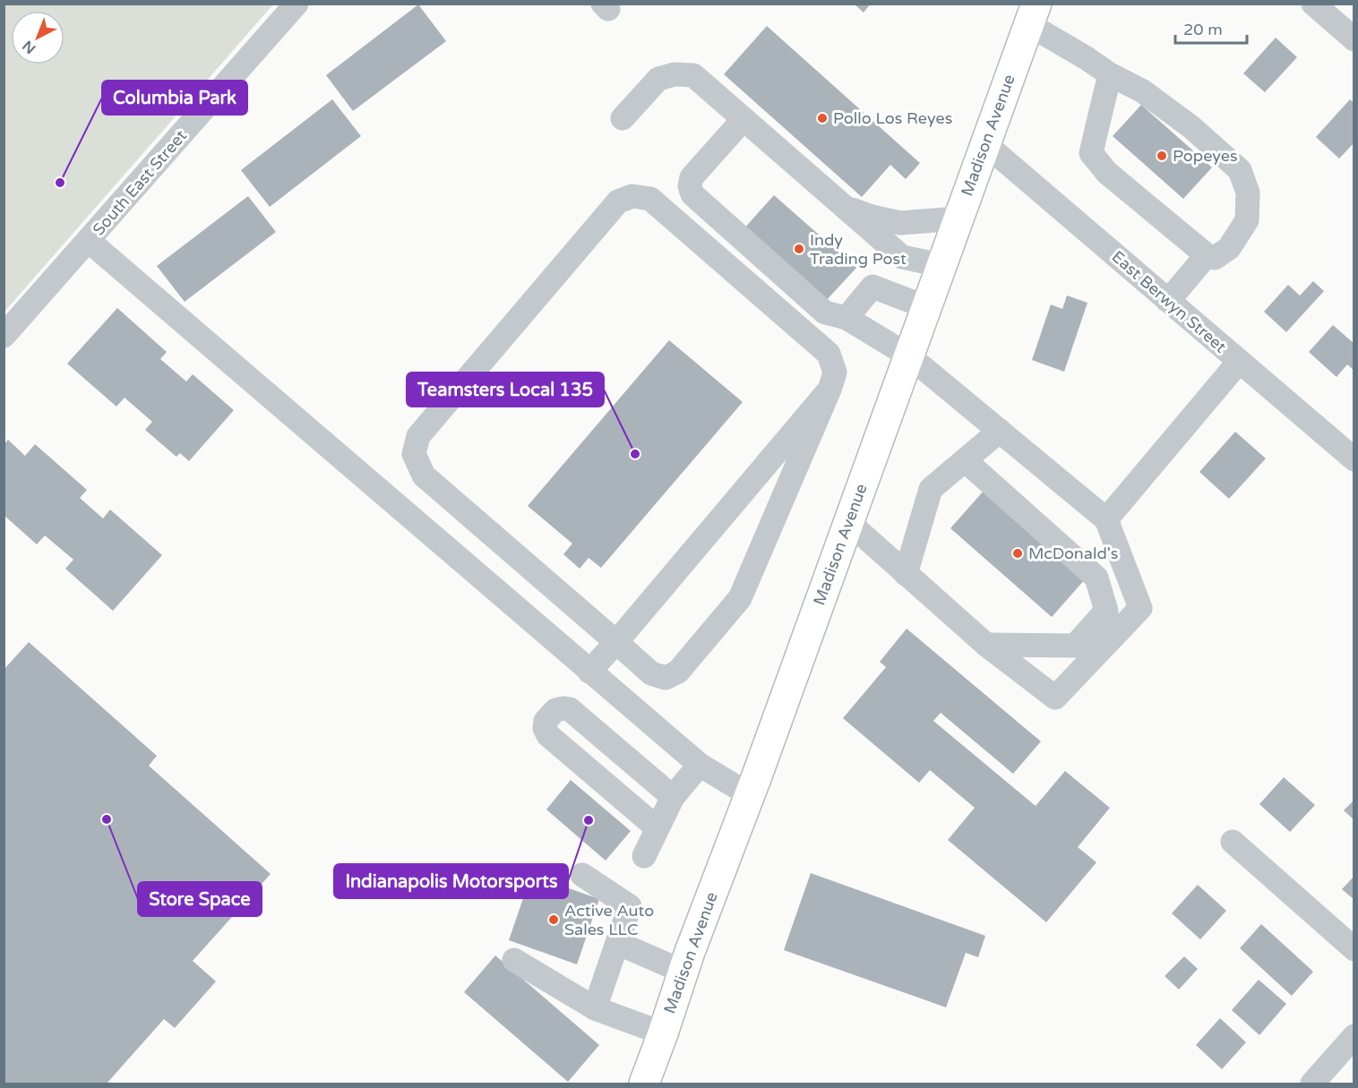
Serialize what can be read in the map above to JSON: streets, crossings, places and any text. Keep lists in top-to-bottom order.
{
  "streets": {
    "main road": ["Madison Avenue"],
    "street": ["South East Street", "East Berwyn Street"]
  },
  "crossings": [
    ["Madison Avenue", "East Berwyn Street"]
  ],
  "places": [
    "Pollo Los Reyes",
    "Popeyes",
    "Columbia Park",
    "Indy Trading Post",
    "Teamsters Local 135",
    "McDonald's",
    "Store Space",
    "Indianapolis Motorsports",
    "Active Auto Sales LLC"
  ],
  "scale_bar": "20 m",
  "north": "bottom left"
}
